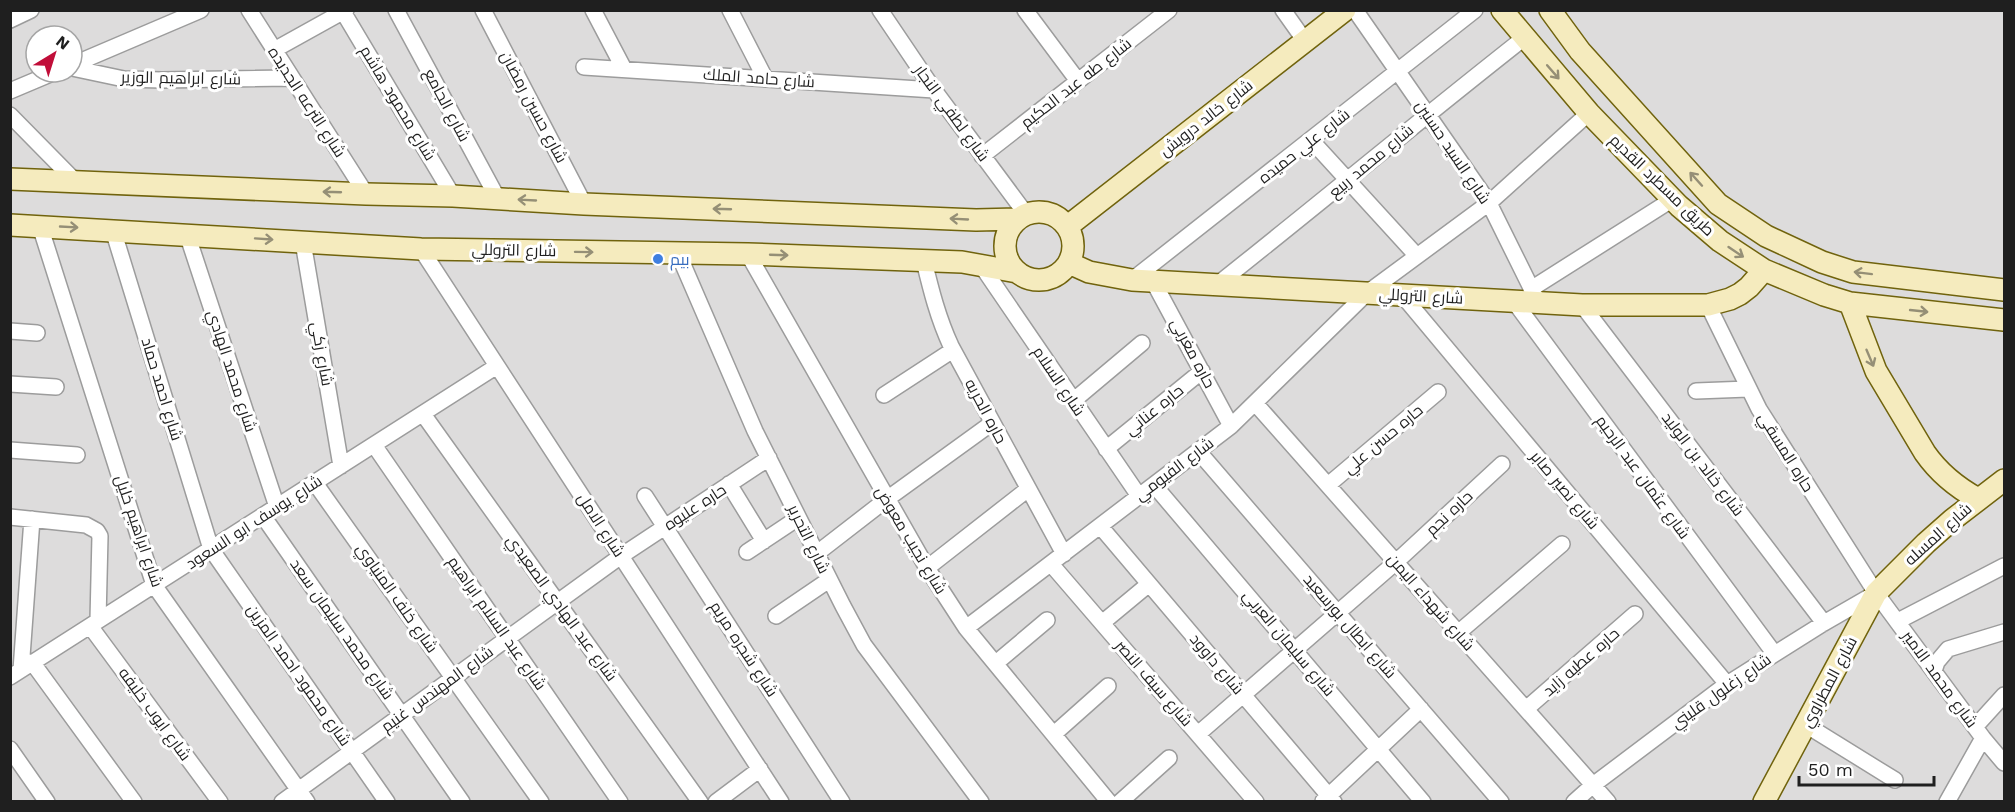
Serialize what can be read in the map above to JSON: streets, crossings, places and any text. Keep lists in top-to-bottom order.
{
  "streets": {
    "street": [
      "شارع ابراهيم الوزير",
      "شارع حامد الملك",
      "شارع طه عبد الحكيم",
      "شارع الترعه الجديده",
      "شارع محمود هاشم",
      "شارع الجامع",
      "شارع حسين رمضان",
      "شارع لطفي النجار",
      "شارع خالد درويش",
      "شارع علي حميده",
      "شارع السيد حسنين",
      "شارع محمد ربيع",
      "طريق مسطرد القديم",
      "شارع التروللي",
      "حاره مغربي",
      "شارع زكي",
      "شارع محمد الهادي",
      "شارع السلام",
      "شارع احمد حماد",
      "حاره عناني",
      "حاره الحريه",
      "حاره حسن علي",
      "حاره المسقي",
      "شارع خالد بن الوليد",
      "شارع الفيومي",
      "شارع عثمان عبد الرحيم",
      "شارع نصير صابر",
      "حاره عليوه",
      "حاره نجم",
      "شارع يوسف ابو السعود",
      "شارع الامل",
      "شارع ابراهيم خليل",
      "شارع المسله",
      "شارع التحرير",
      "شارع نجيب معوض",
      "شارع خلف المنياوي",
      "شارع شهداء اليمن",
      "شارع عبد الهادي الصعيدي",
      "شارع عبد السلام ابراهيم",
      "شارع ابطال بورسعيد",
      "شارع محمد سليمان سعد",
      "شارع سليمان العربي",
      "شارع شجره مريم",
      "حاره عطيه زايد",
      "شارع داوود",
      "شارع محمود احمد المزين",
      "شارع محمد الامير",
      "شارع المطراوي",
      "شارع سيف النصر",
      "شارع المهندس غنيم",
      "شارع زغلول قليني",
      "شارع ايوب خليفه"
    ]
  },
  "crossings": [
    ["شارع ابراهيم الوزير", "شارع الترعه الجديده"],
    ["شارع حامد الملك", "شارع لطفي النجار"],
    ["شارع طه عبد الحكيم", "شارع لطفي النجار"],
    ["شارع لطفي النجار", "شارع خالد درويش"],
    ["شارع لطفي النجار", "شارع التروللي"],
    ["شارع خالد درويش", "شارع التروللي"],
    ["شارع علي حميده", "شارع السيد حسنين"],
    ["شارع علي حميده", "شارع التروللي"],
    ["شارع علي حميده", "حاره مغربي"],
    ["شارع السيد حسنين", "شارع محمد ربيع"],
    ["شارع السيد حسنين", "شارع التروللي"],
    ["شارع السيد حسنين", "شارع الفيومي"],
    ["شارع محمد ربيع", "طريق مسطرد القديم"],
    ["شارع محمد ربيع", "شارع التروللي"],
    ["طريق مسطرد القديم", "شارع التروللي"],
    ["طريق مسطرد القديم", "شارع الفيومي"],
    ["شارع التروللي", "حاره مغربي"],
    ["شارع التروللي", "شارع زكي"],
    ["شارع التروللي", "شارع محمد الهادي"],
    ["شارع التروللي", "شارع السلام"],
    ["شارع التروللي", "شارع احمد حماد"],
    ["شارع التروللي", "حاره الحريه"],
    ["شارع التروللي", "حاره المسقي"],
    ["شارع التروللي", "شارع خالد بن الوليد"],
    ["شارع التروللي", "شارع الفيومي"],
    ["شارع التروللي", "شارع عثمان عبد الرحيم"],
    ["شارع التروللي", "شارع نصير صابر"],
    ["شارع التروللي", "شارع الامل"],
    ["شارع التروللي", "شارع ابراهيم خليل"],
    ["شارع التروللي", "شارع التحرير"],
    ["شارع التروللي", "شارع نجيب معوض"],
    ["حاره مغربي", "حاره عناني"],
    ["حاره مغربي", "شارع الفيومي"],
    ["شارع زكي", "شارع يوسف ابو السعود"],
    ["شارع محمد الهادي", "شارع يوسف ابو السعود"],
    ["شارع السلام", "حاره عناني"],
    ["شارع السلام", "شارع الفيومي"],
    ["شارع احمد حماد", "شارع يوسف ابو السعود"],
    ["شارع احمد حماد", "شارع محمود احمد المزين"],
    ["حاره الحريه", "شارع الفيومي"],
    ["حاره حسن علي", "شارع شهداء اليمن"],
    ["حاره المسقي", "شارع المسله"],
    ["حاره المسقي", "شارع محمد الامير"],
    ["حاره المسقي", "شارع المطراوي"],
    ["حاره المسقي", "شارع زغلول قليني"],
    ["شارع خالد بن الوليد", "شارع زغلول قليني"],
    ["شارع الفيومي", "شارع نجيب معوض"],
    ["شارع الفيومي", "شارع شهداء اليمن"],
    ["شارع الفيومي", "شارع ابطال بورسعيد"],
    ["شارع الفيومي", "شارع سليمان العربي"],
    ["شارع الفيومي", "شارع داوود"],
    ["شارع الفيومي", "شارع سيف النصر"],
    ["شارع عثمان عبد الرحيم", "شارع زغلول قليني"],
    ["شارع نصير صابر", "شارع زغلول قليني"],
    ["حاره عليوه", "شارع الامل"],
    ["حاره عليوه", "شارع التحرير"],
    ["حاره عليوه", "شارع شجره مريم"],
    ["حاره عليوه", "شارع المهندس غنيم"],
    ["حاره نجم", "شارع شهداء اليمن"],
    ["حاره نجم", "شارع ابطال بورسعيد"],
    ["حاره نجم", "شارع سليمان العربي"],
    ["حاره نجم", "شارع داوود"],
    ["حاره نجم", "شارع سيف النصر"],
    ["شارع يوسف ابو السعود", "شارع الامل"],
    ["شارع يوسف ابو السعود", "شارع ابراهيم خليل"],
    ["شارع يوسف ابو السعود", "شارع خلف المنياوي"],
    ["شارع يوسف ابو السعود", "شارع عبد الهادي الصعيدي"],
    ["شارع يوسف ابو السعود", "شارع عبد السلام ابراهيم"],
    ["شارع يوسف ابو السعود", "شارع محمد سليمان سعد"],
    ["شارع يوسف ابو السعود", "شارع محمود احمد المزين"],
    ["شارع يوسف ابو السعود", "شارع ايوب خليفه"],
    ["شارع الامل", "شارع المهندس غنيم"],
    ["شارع ابراهيم خليل", "شارع المهندس غنيم"],
    ["شارع المسله", "شارع محمد الامير"],
    ["شارع المسله", "شارع المطراوي"],
    ["شارع المسله", "شارع زغلول قليني"],
    ["شارع خلف المنياوي", "شارع المهندس غنيم"],
    ["شارع شهداء اليمن", "حاره عطيه زايد"],
    ["شارع شهداء اليمن", "شارع زغلول قليني"],
    ["شارع عبد الهادي الصعيدي", "شارع المهندس غنيم"],
    ["شارع عبد السلام ابراهيم", "شارع المهندس غنيم"],
    ["شارع محمد سليمان سعد", "شارع المهندس غنيم"],
    ["شارع محمود احمد المزين", "شارع المهندس غنيم"],
    ["شارع محمد الامير", "شارع المطراوي"],
    ["شارع محمد الامير", "شارع زغلول قليني"],
    ["شارع المطراوي", "شارع زغلول قليني"]
  ],
  "places": ["بيم"],
  "scale_bar": "50 m",
  "north": "top right"
}
